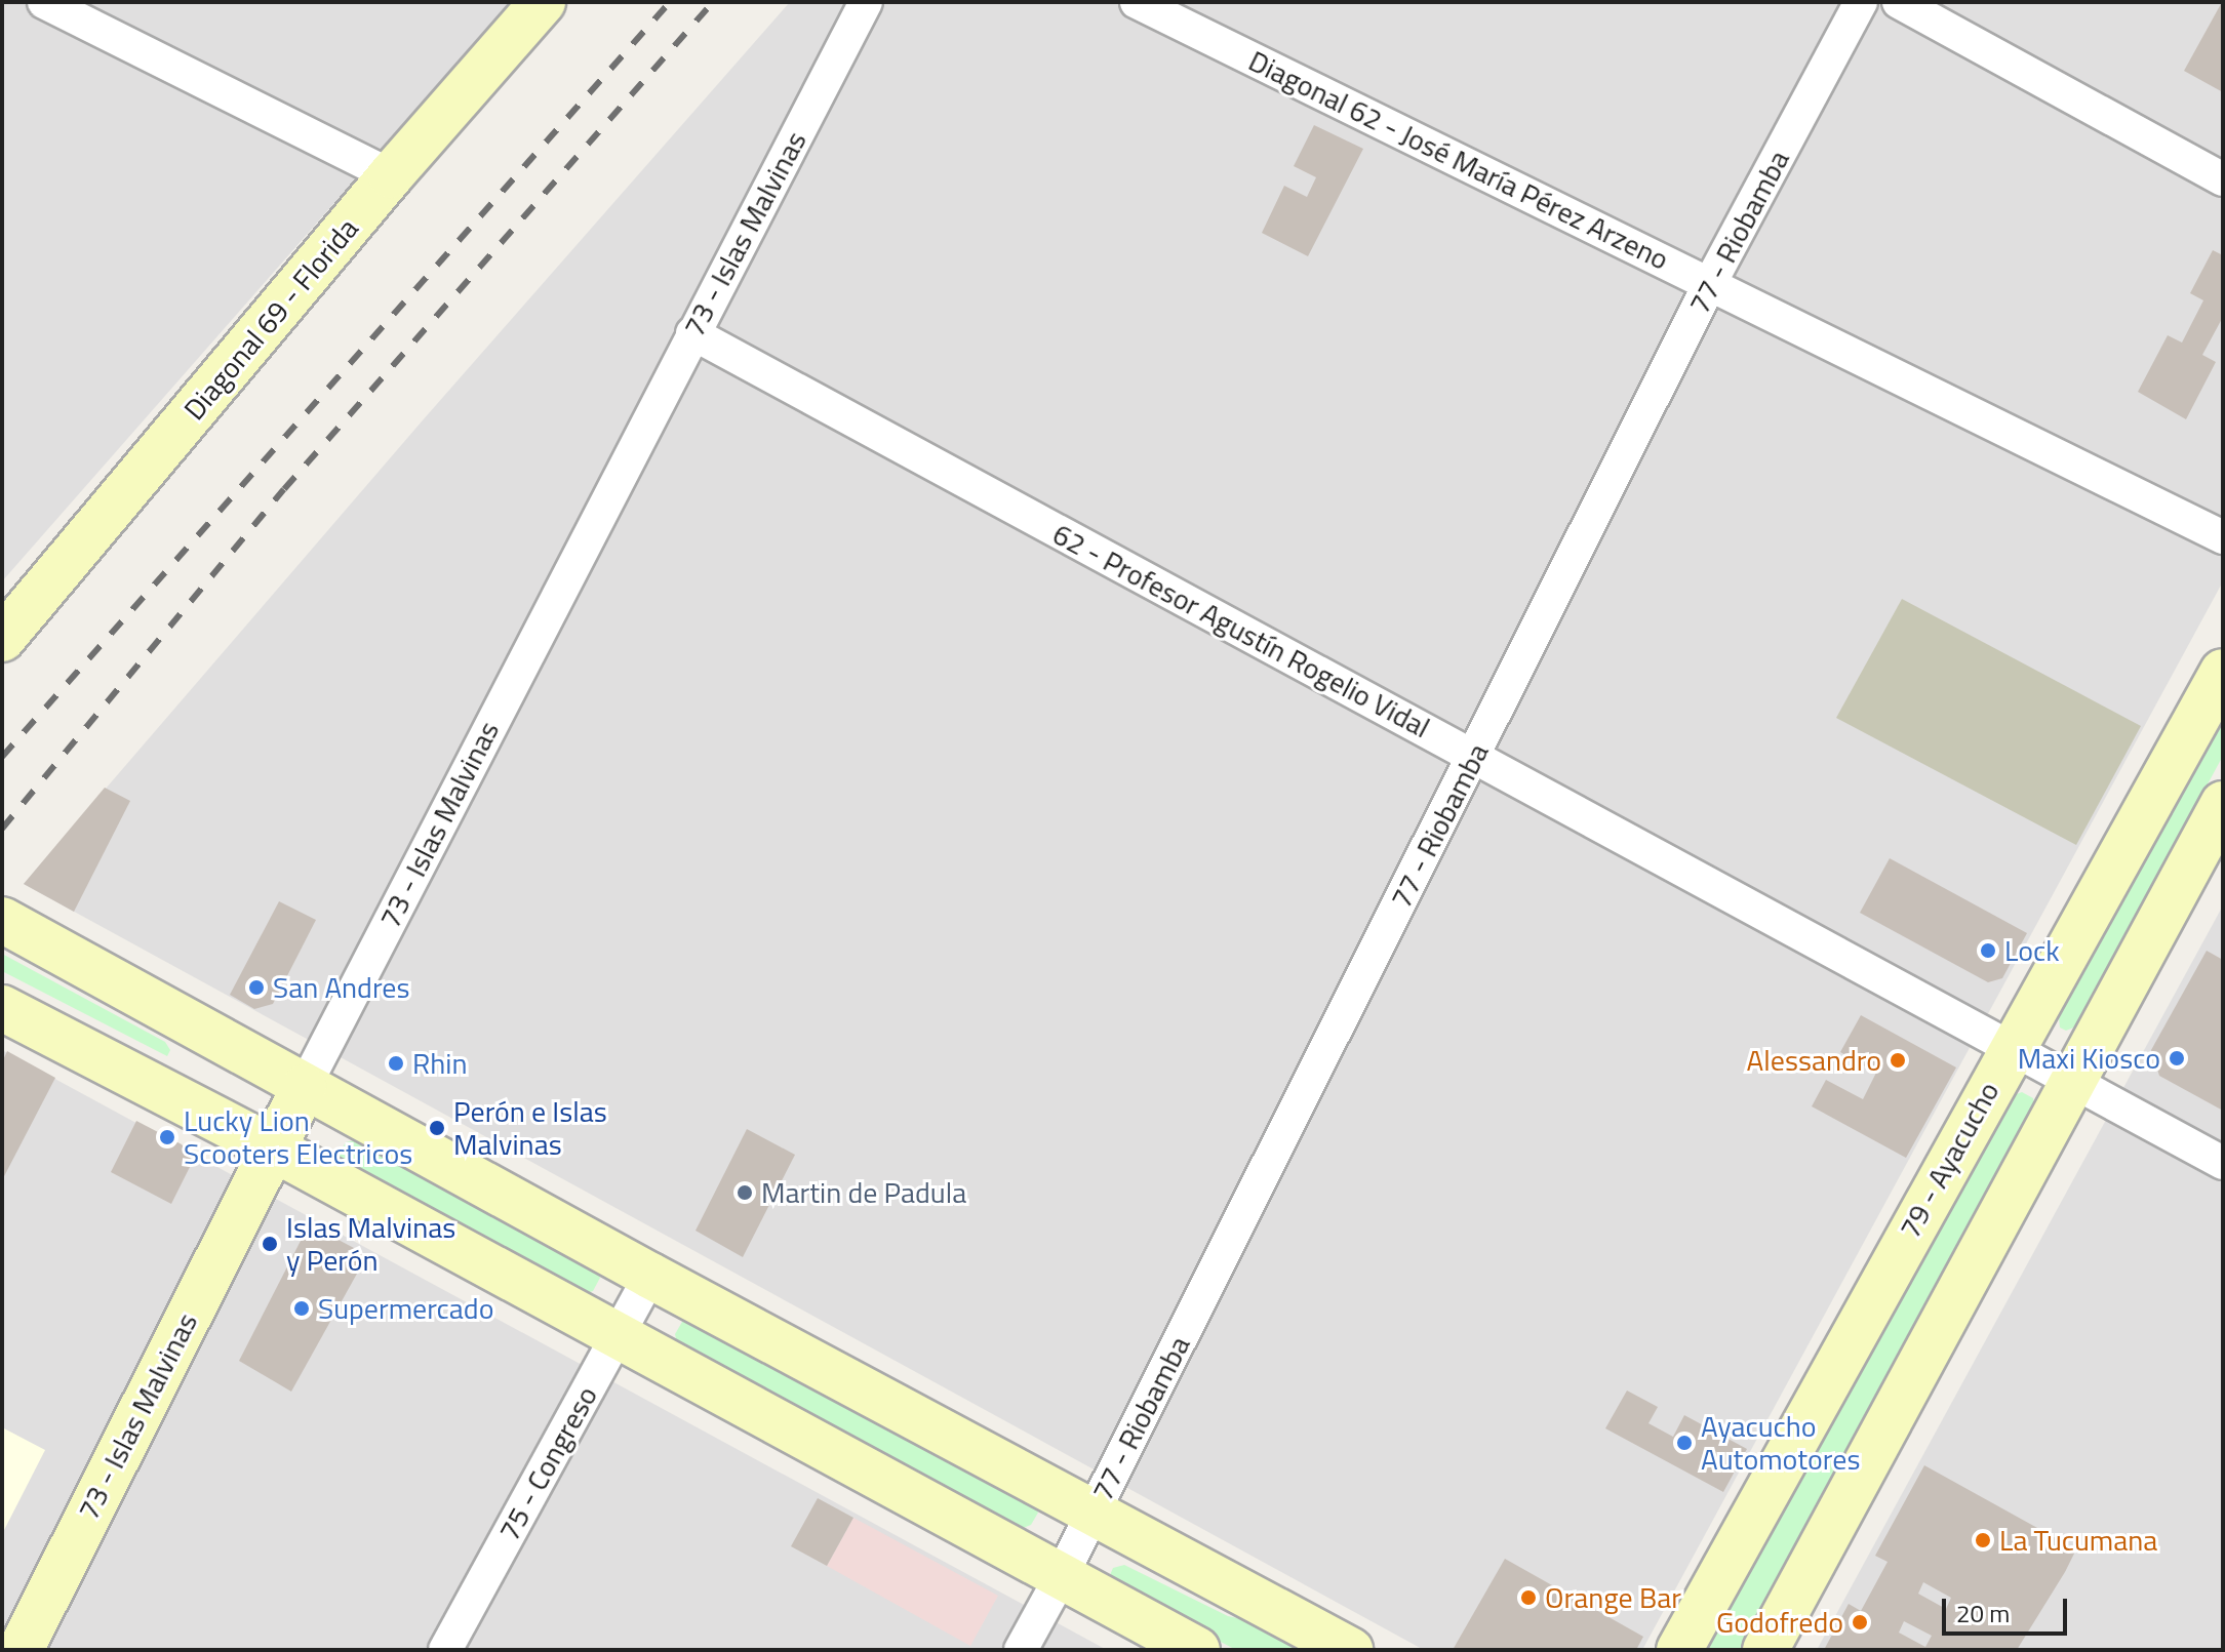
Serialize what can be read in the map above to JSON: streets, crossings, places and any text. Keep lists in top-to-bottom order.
{
  "streets": {
    "main road": ["73 - Islas Malvinas", "Diagonal 69 - Florida", "79 - Ayacucho"],
    "street": [
      "Diagonal 62 - José María Pérez Arzeno",
      "77 - Riobamba",
      "62 - Profesor Agustín Rogelio Vidal",
      "75 - Congreso"
    ]
  },
  "crossings": [
    ["Diagonal 62 - José María Pérez Arzeno", "77 - Riobamba"],
    ["77 - Riobamba", "62 - Profesor Agustín Rogelio Vidal"],
    ["73 - Islas Malvinas", "62 - Profesor Agustín Rogelio Vidal"],
    ["62 - Profesor Agustín Rogelio Vidal", "79 - Ayacucho"]
  ],
  "places": [
    "Lock",
    "San Andres",
    "Maxi Kiosco",
    "Alessandro",
    "Rhin",
    "Perón e Islas Malvinas",
    "Lucky Lion Scooters Electricos",
    "Martin de Padula",
    "Islas Malvinas y Perón",
    "Supermercado",
    "Ayacucho Automotores",
    "La Tucumana",
    "Orange Bar",
    "Godofredo"
  ],
  "scale_bar": "20 m"
}
